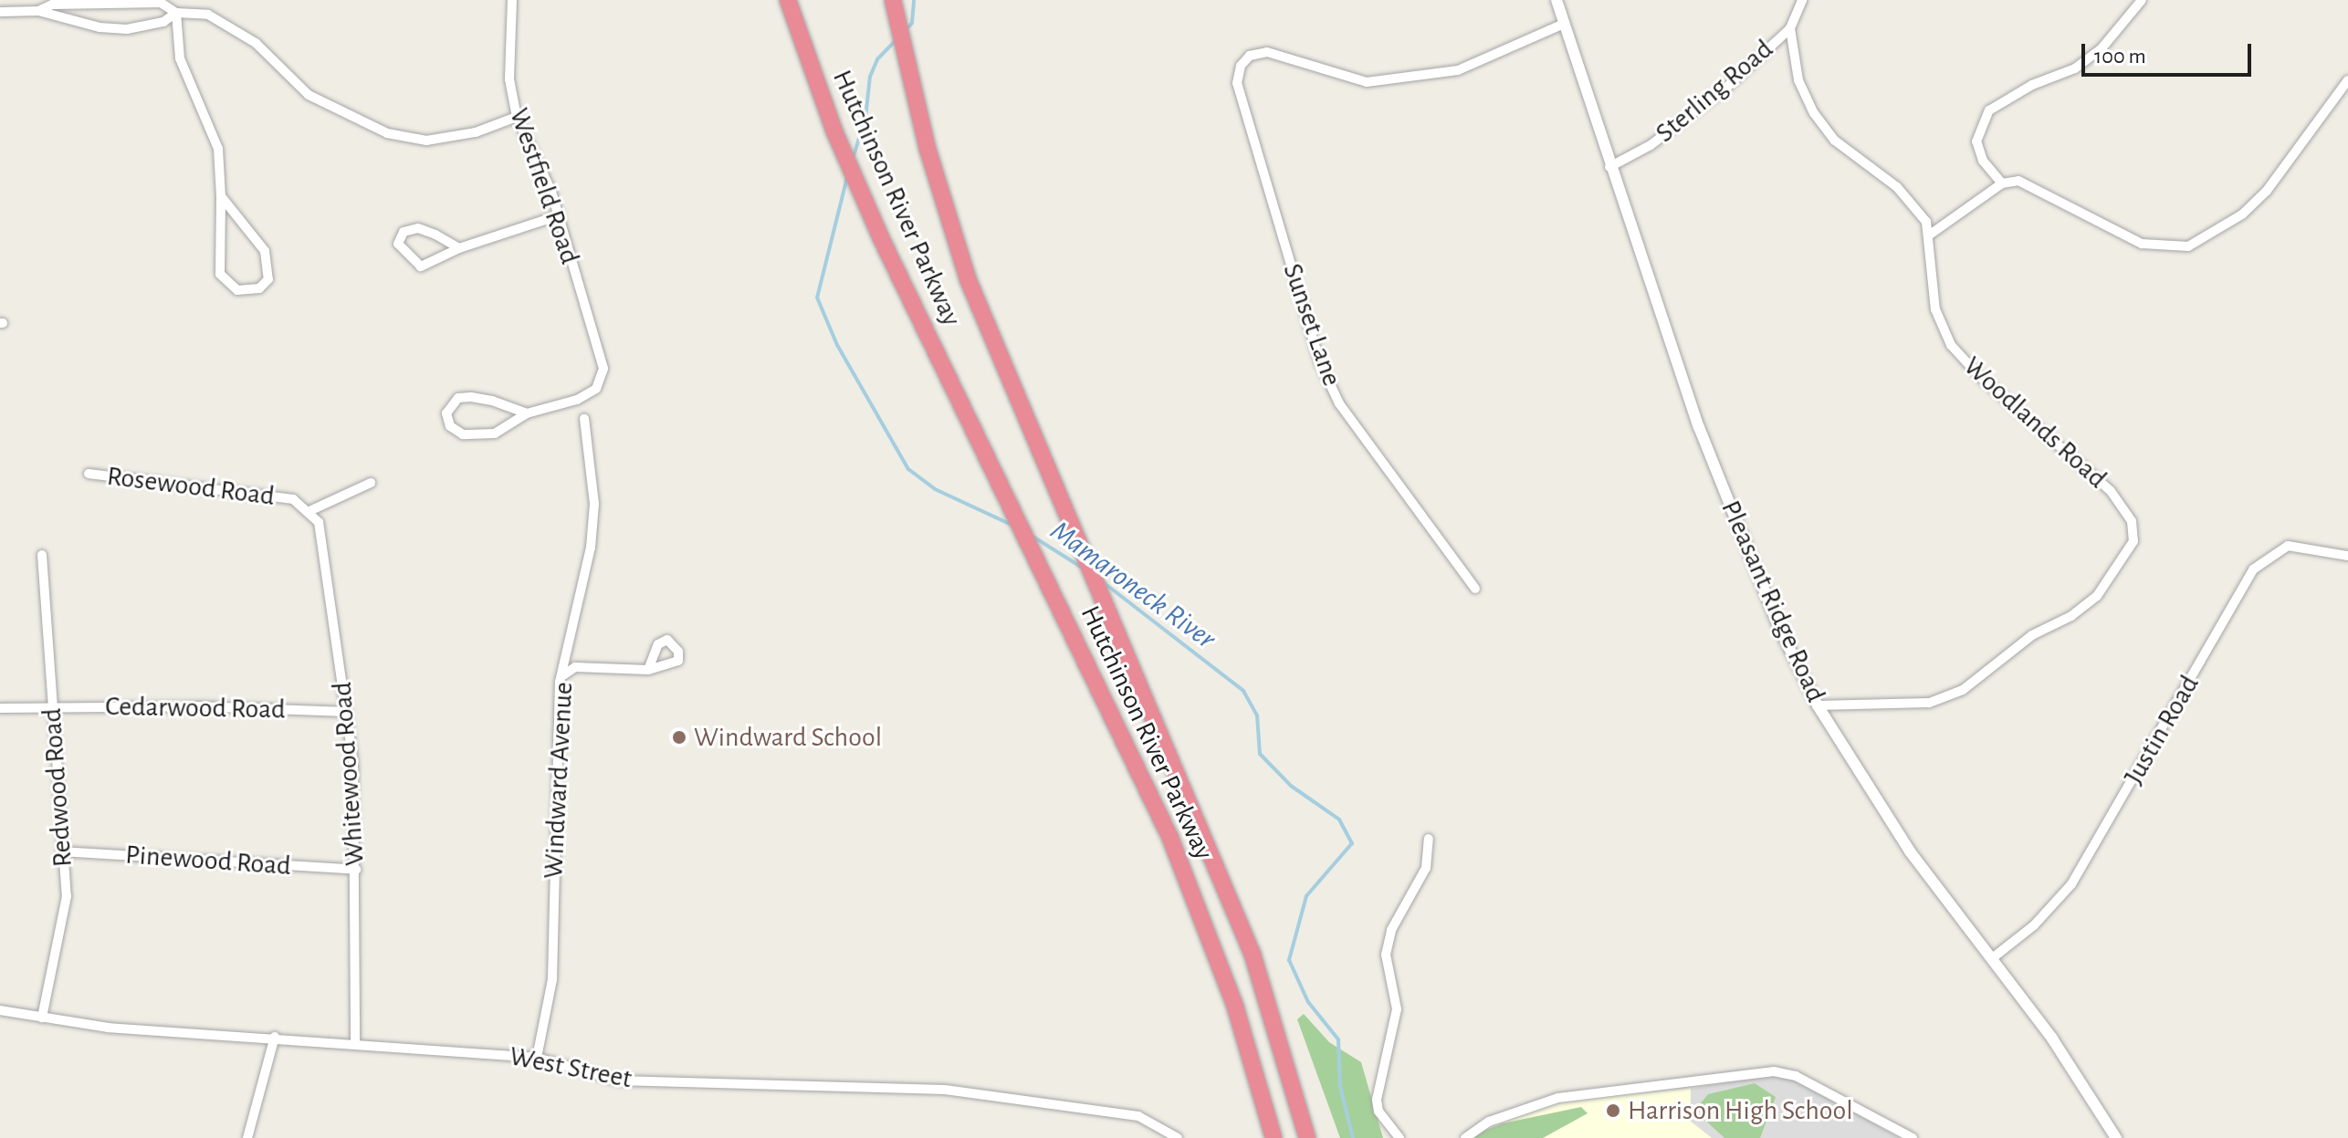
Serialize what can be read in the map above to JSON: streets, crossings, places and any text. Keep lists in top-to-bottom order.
{
  "streets": {
    "highway": ["Hutchinson River Parkway"],
    "street": [
      "Sterling Road",
      "Westfield Road",
      "Sunset Lane",
      "Woodlands Road",
      "Rosewood Road",
      "Pleasant Ridge Road",
      "Cedarwood Road",
      "Justin Road",
      "Whitewood Road",
      "Windward Avenue",
      "Redwood Road",
      "Pinewood Road",
      "West Street"
    ]
  },
  "crossings": [
    ["Sterling Road", "Pleasant Ridge Road"],
    ["Sunset Lane", "Pleasant Ridge Road"],
    ["Woodlands Road", "Pleasant Ridge Road"],
    ["Rosewood Road", "Whitewood Road"],
    ["Pleasant Ridge Road", "Justin Road"],
    ["Cedarwood Road", "Whitewood Road"],
    ["Cedarwood Road", "Redwood Road"],
    ["Whitewood Road", "Pinewood Road"],
    ["Whitewood Road", "West Street"],
    ["Windward Avenue", "West Street"],
    ["Redwood Road", "Pinewood Road"],
    ["Redwood Road", "West Street"]
  ],
  "water": ["Mamaroneck River"],
  "places": ["Windward School", "Harrison High School"],
  "scale_bar": "100 m"
}
